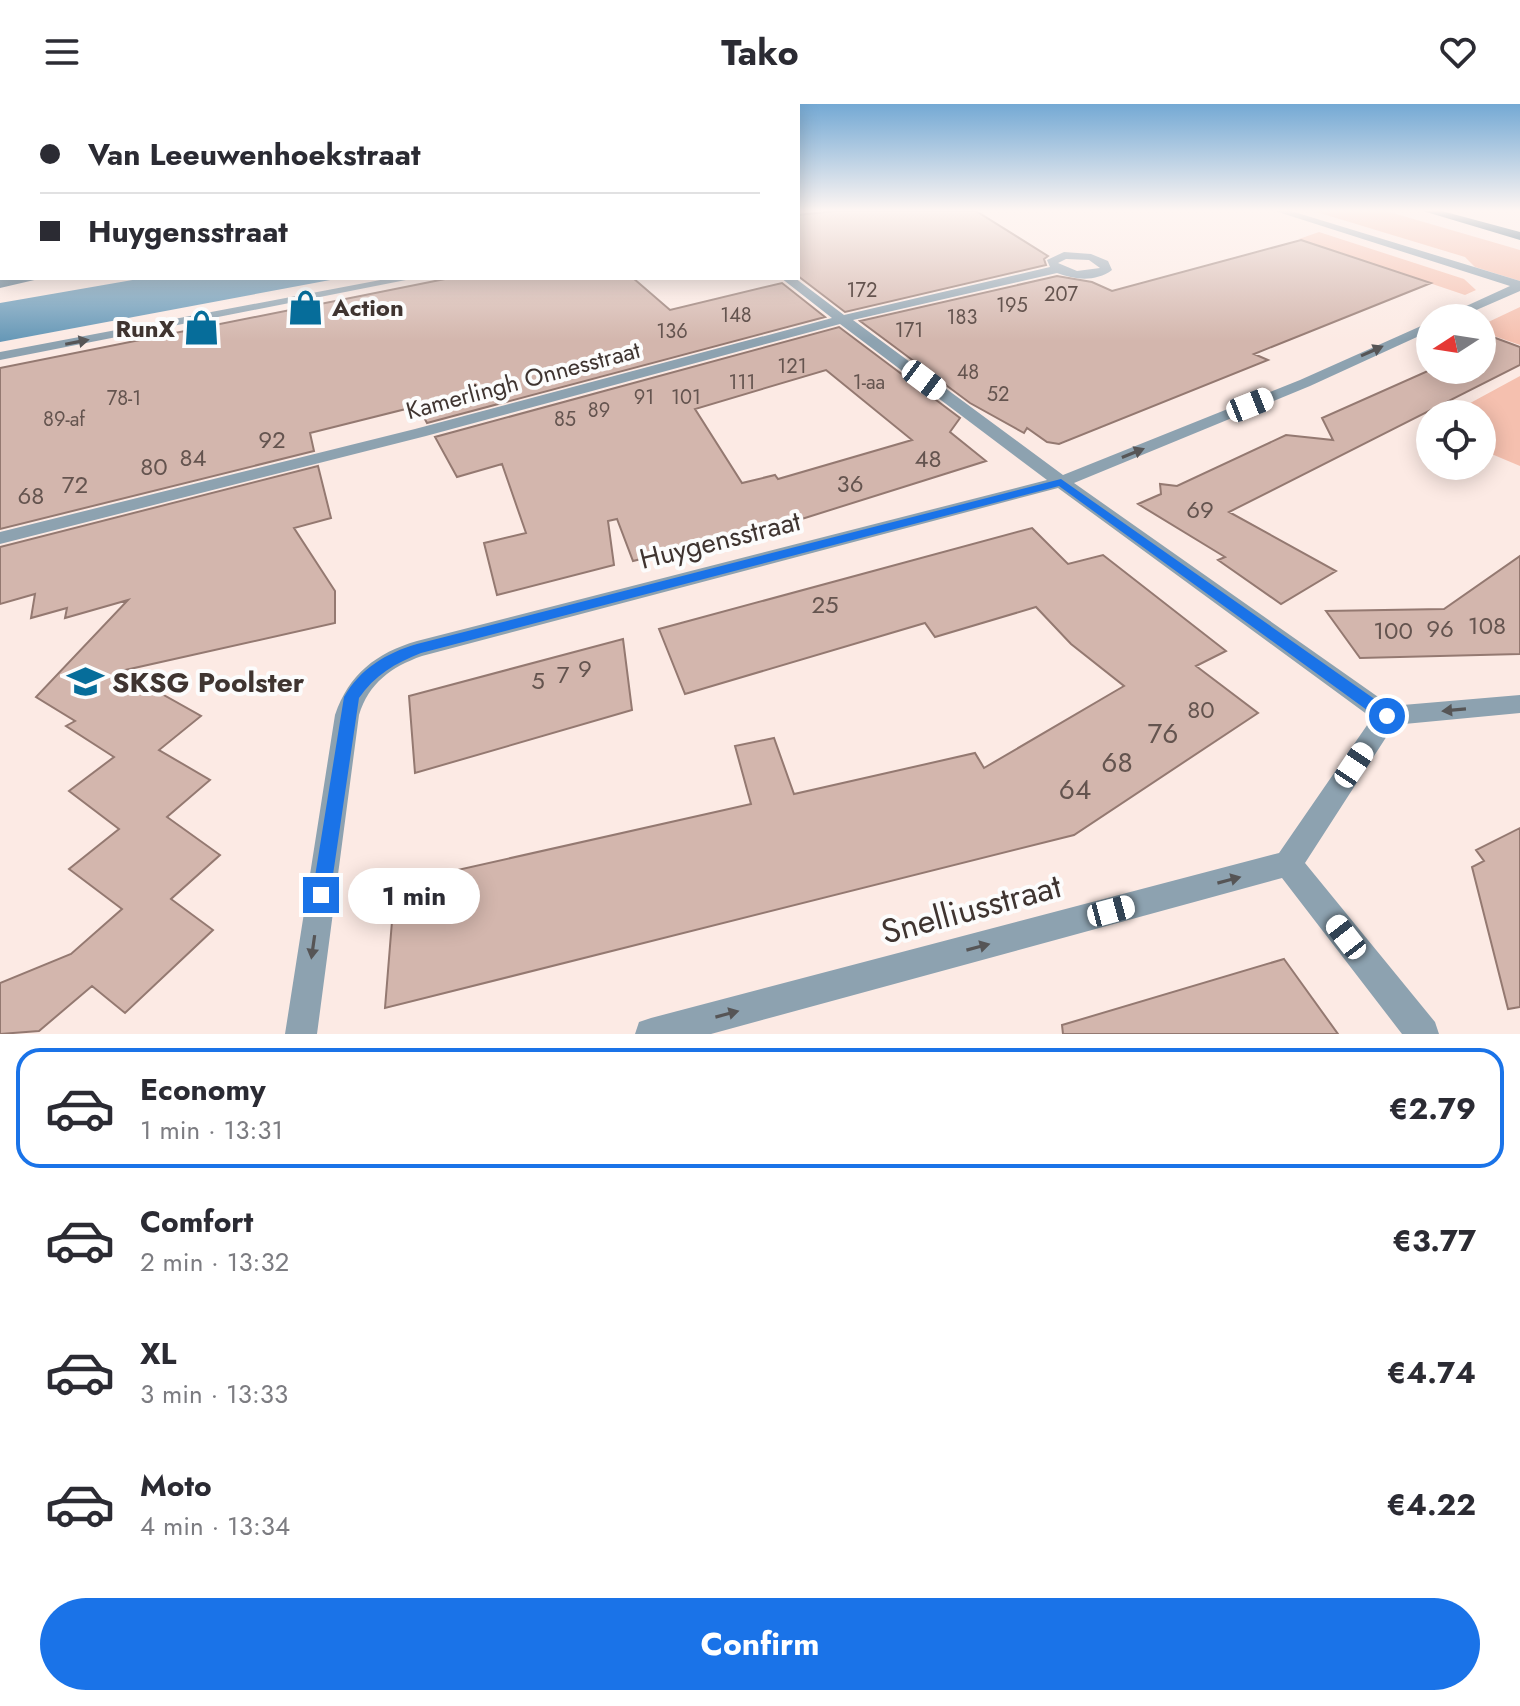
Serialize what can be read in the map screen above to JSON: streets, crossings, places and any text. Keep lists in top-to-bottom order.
{
  "streets": {
    "street": ["Kamerlingh Onnesstraat", "Huygensstraat", "Snelliusstraat"]
  },
  "one_way": ["Snelliusstraat"],
  "places": {
    "shop": ["Action", "RunX"],
    "school or university": ["SKSG Poolster"]
  },
  "house_numbers": [
    "172",
    "207",
    "195",
    "148",
    "183",
    "171",
    "136",
    "121",
    "48",
    "111",
    "1-aa",
    "52",
    "91",
    "101",
    "78-1",
    "89",
    "89-af",
    "85",
    "92",
    "84",
    "48",
    "80",
    "36",
    "72",
    "68",
    "69",
    "25",
    "108",
    "96",
    "100",
    "9",
    "7",
    "5",
    "80",
    "76",
    "68",
    "64"
  ],
  "north": "left",
  "page": {
    "header": "Tako",
    "banner": ["Van Leeuwenhoekstraat", "Huygensstraat"],
    "bubble": "1 min",
    "list": [
      {
        "name": "Economy",
        "note": "1 min · 13:31",
        "value": "€2.79"
      },
      {
        "name": "Comfort",
        "note": "2 min · 13:32",
        "value": "€3.77"
      },
      {
        "name": "XL",
        "note": "3 min · 13:33",
        "value": "€4.74"
      },
      {
        "name": "Moto",
        "note": "4 min · 13:34",
        "value": "€4.22"
      }
    ],
    "buttons": "Confirm"
  }
}
